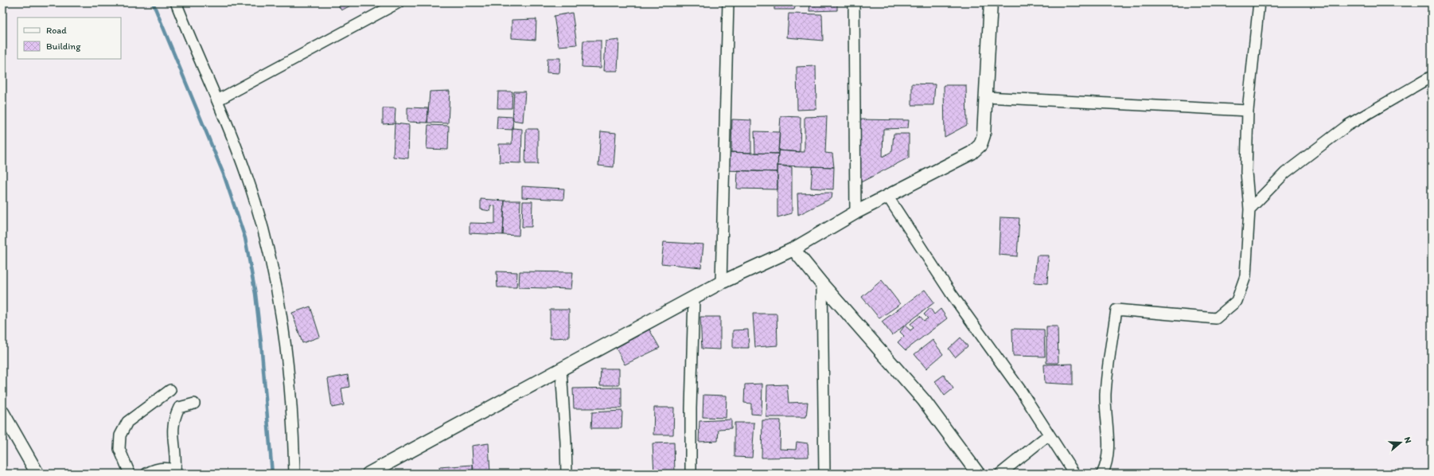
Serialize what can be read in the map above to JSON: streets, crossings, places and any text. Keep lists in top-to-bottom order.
{
  "legend": ["Road", "Building"],
  "north": "right"
}
